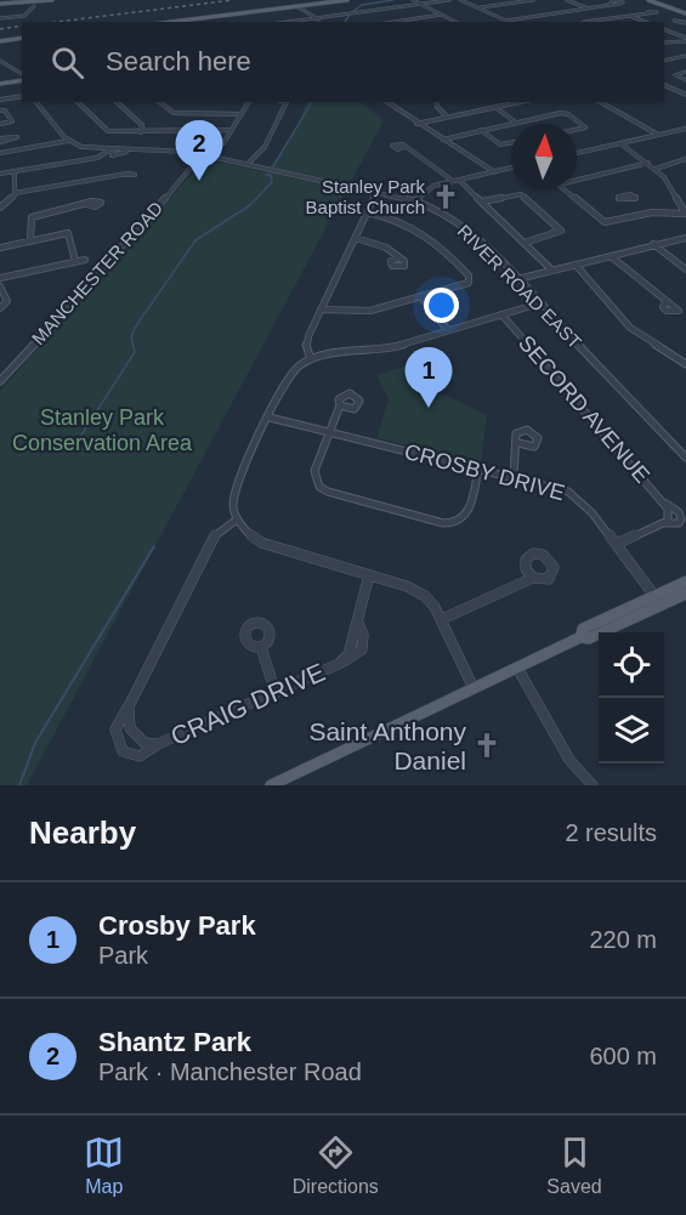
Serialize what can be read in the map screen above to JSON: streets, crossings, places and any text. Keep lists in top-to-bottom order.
{
  "streets": {
    "street": [
      "MANCHESTER ROAD",
      "RIVER ROAD EAST",
      "SECORD AVENUE",
      "CROSBY DRIVE",
      "CRAIG DRIVE"
    ]
  },
  "crossings": [
    ["MANCHESTER ROAD", "RIVER ROAD EAST"],
    ["SECORD AVENUE", "CROSBY DRIVE"]
  ],
  "parks": ["Stanley Park Conservation Area"],
  "places": {
    "church": ["Stanley Park Baptist Church", "Saint Anthony Daniel"]
  },
  "north": "top",
  "page": {
    "search": "Search here",
    "pins": ["2", "1"],
    "heading": ["Nearby", "2 results"],
    "list": [
      {
        "mark": "1",
        "name": "Crosby Park",
        "note": "Park",
        "value": "220 m"
      },
      {
        "mark": "2",
        "name": "Shantz Park",
        "note": "Park · Manchester Road",
        "value": "600 m"
      }
    ],
    "nav": ["Map", "Directions", "Saved"]
  }
}
